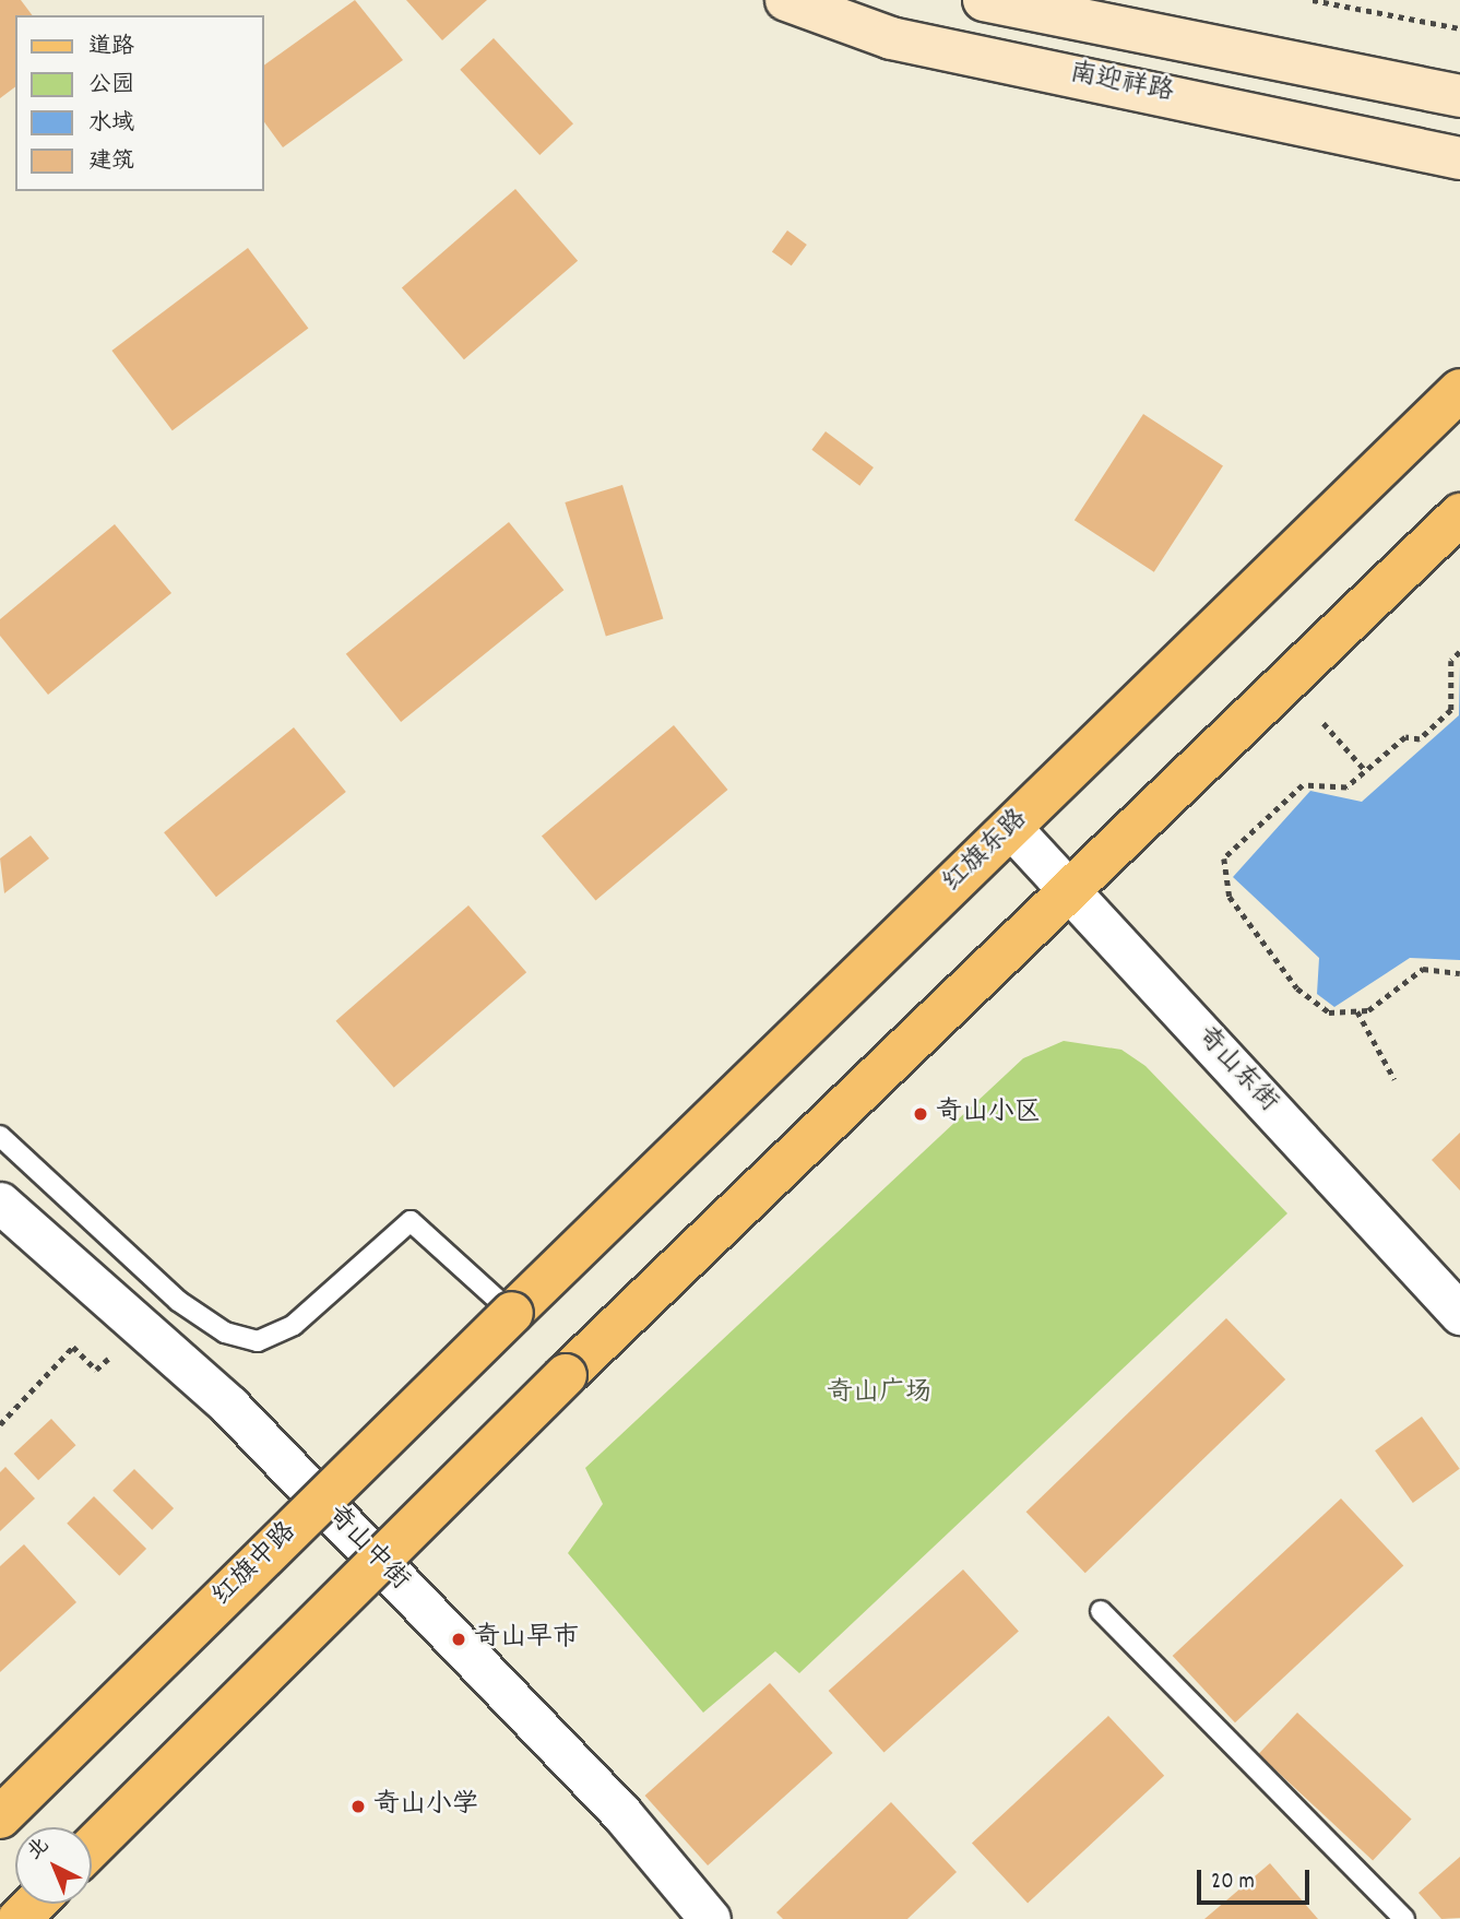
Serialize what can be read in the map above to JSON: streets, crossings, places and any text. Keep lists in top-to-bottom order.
{
  "streets": {
    "main road": ["南迎祥路", "红旗东路", "红旗中路"],
    "street": ["奇山东街", "奇山中街"]
  },
  "crossings": [
    ["红旗东路", "奇山东街"],
    ["红旗东路", "红旗中路"]
  ],
  "parks": ["奇山广场"],
  "places": ["奇山小区", "奇山早市", "奇山小学"],
  "legend": [
    "道路",
    "公园",
    "水域",
    "建筑"
  ],
  "scale_bar": "20 m",
  "north": "top left"
}
